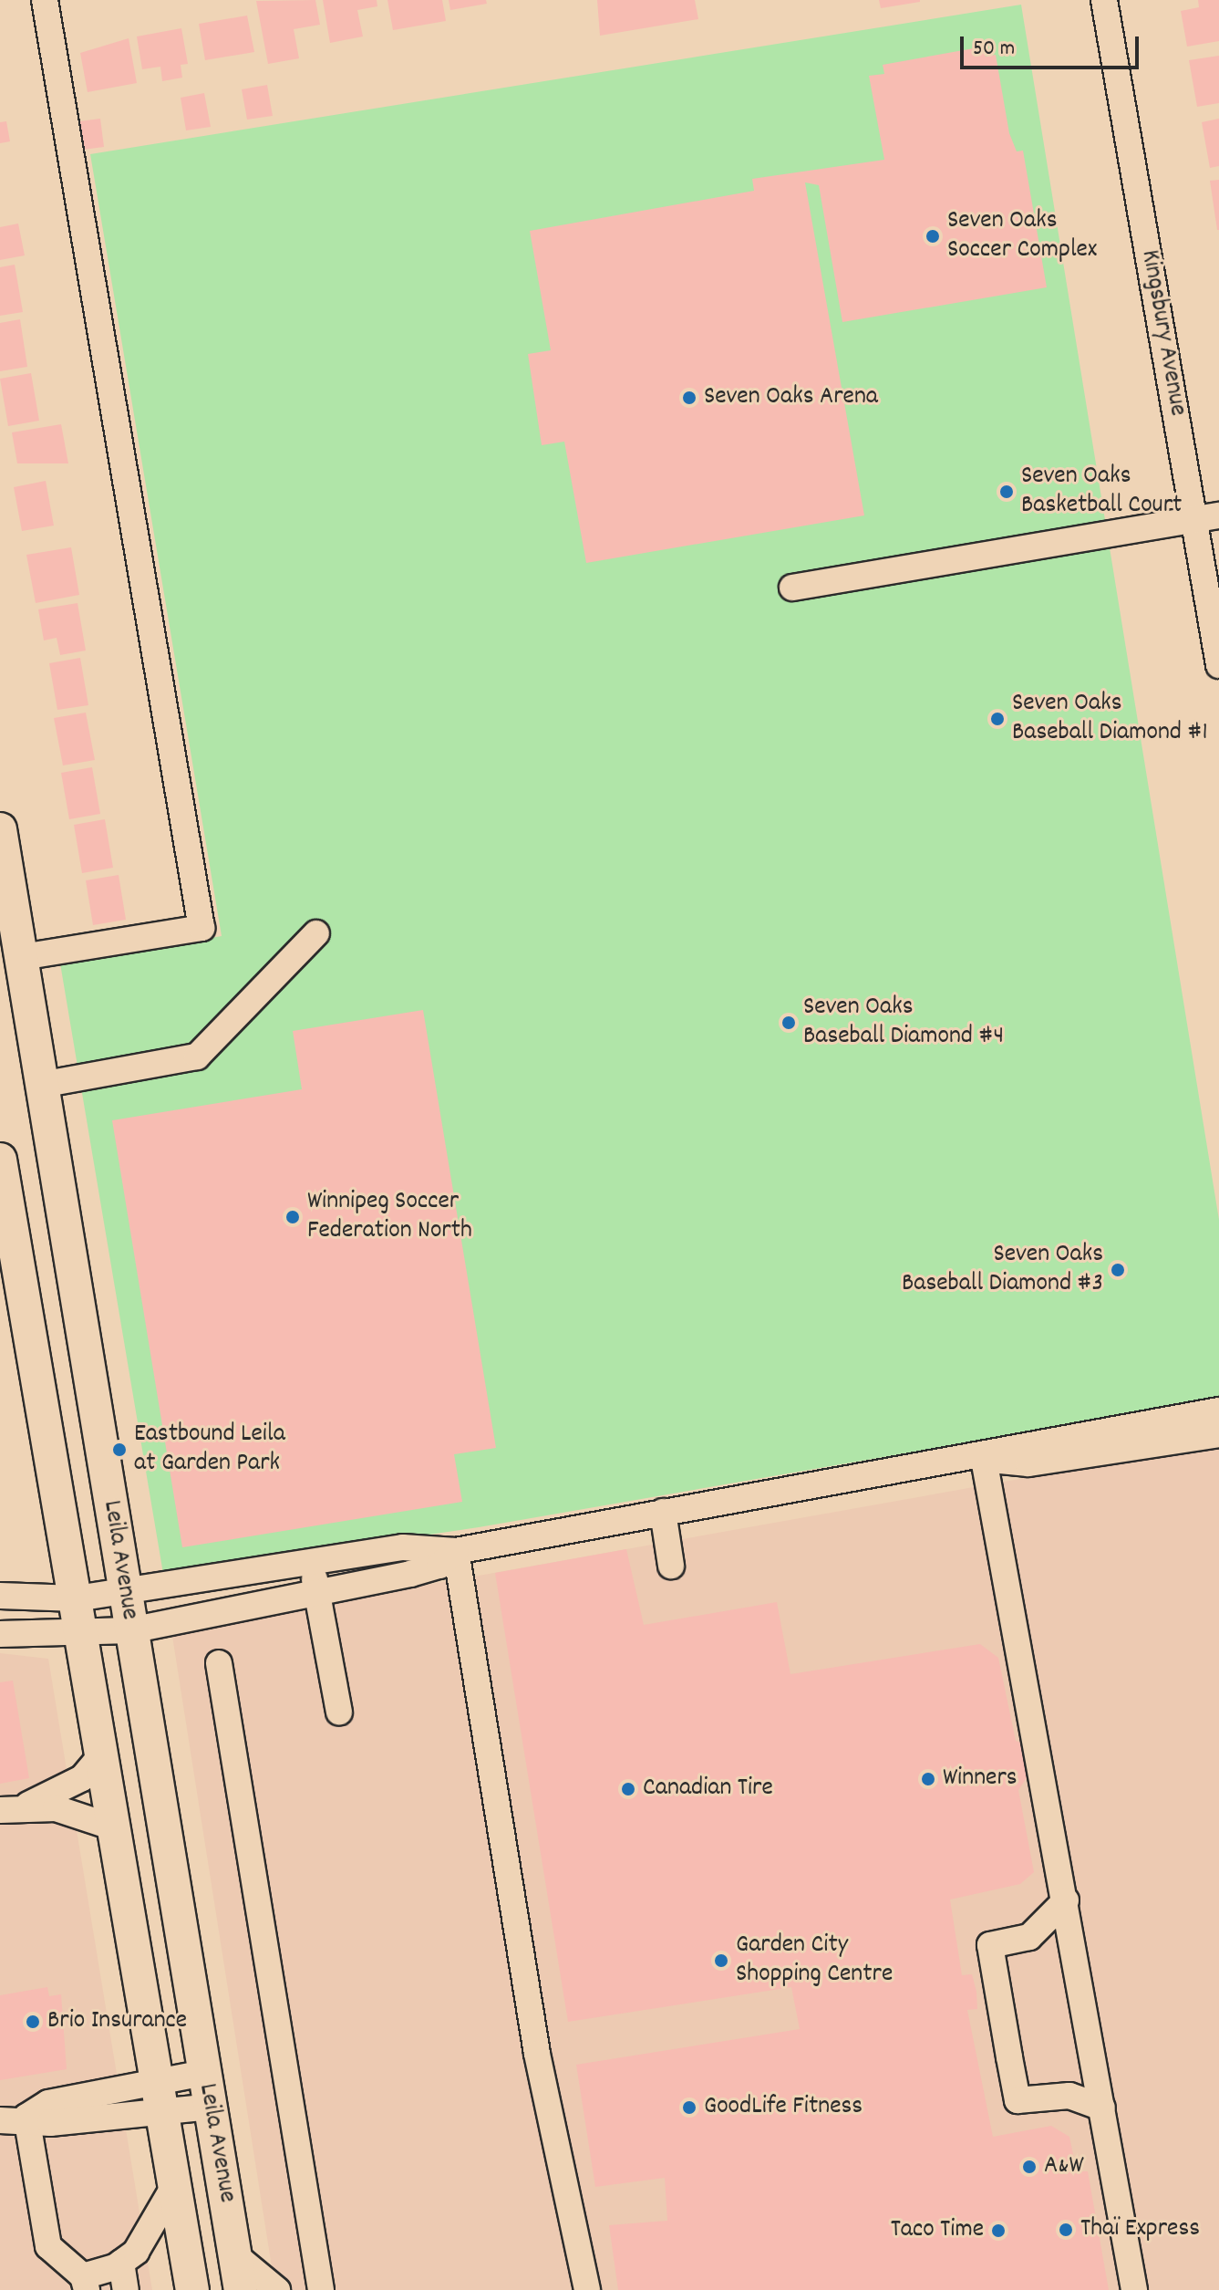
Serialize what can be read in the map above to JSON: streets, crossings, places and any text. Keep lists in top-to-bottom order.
{
  "streets": {
    "main road": ["Leila Avenue"],
    "street": ["Kingsbury Avenue"]
  },
  "places": [
    "Seven Oaks Soccer Complex",
    "Seven Oaks Arena",
    "Seven Oaks Basketball Court",
    "Seven Oaks Baseball Diamond #1",
    "Seven Oaks Baseball Diamond #4",
    "Winnipeg Soccer Federation North",
    "Seven Oaks Baseball Diamond #3",
    "Eastbound Leila at Garden Park",
    "Winners",
    "Canadian Tire",
    "Garden City Shopping Centre",
    "Brio Insurance",
    "GoodLife Fitness",
    "A&W",
    "Thaï Express",
    "Taco Time"
  ],
  "scale_bar": "50 m"
}
